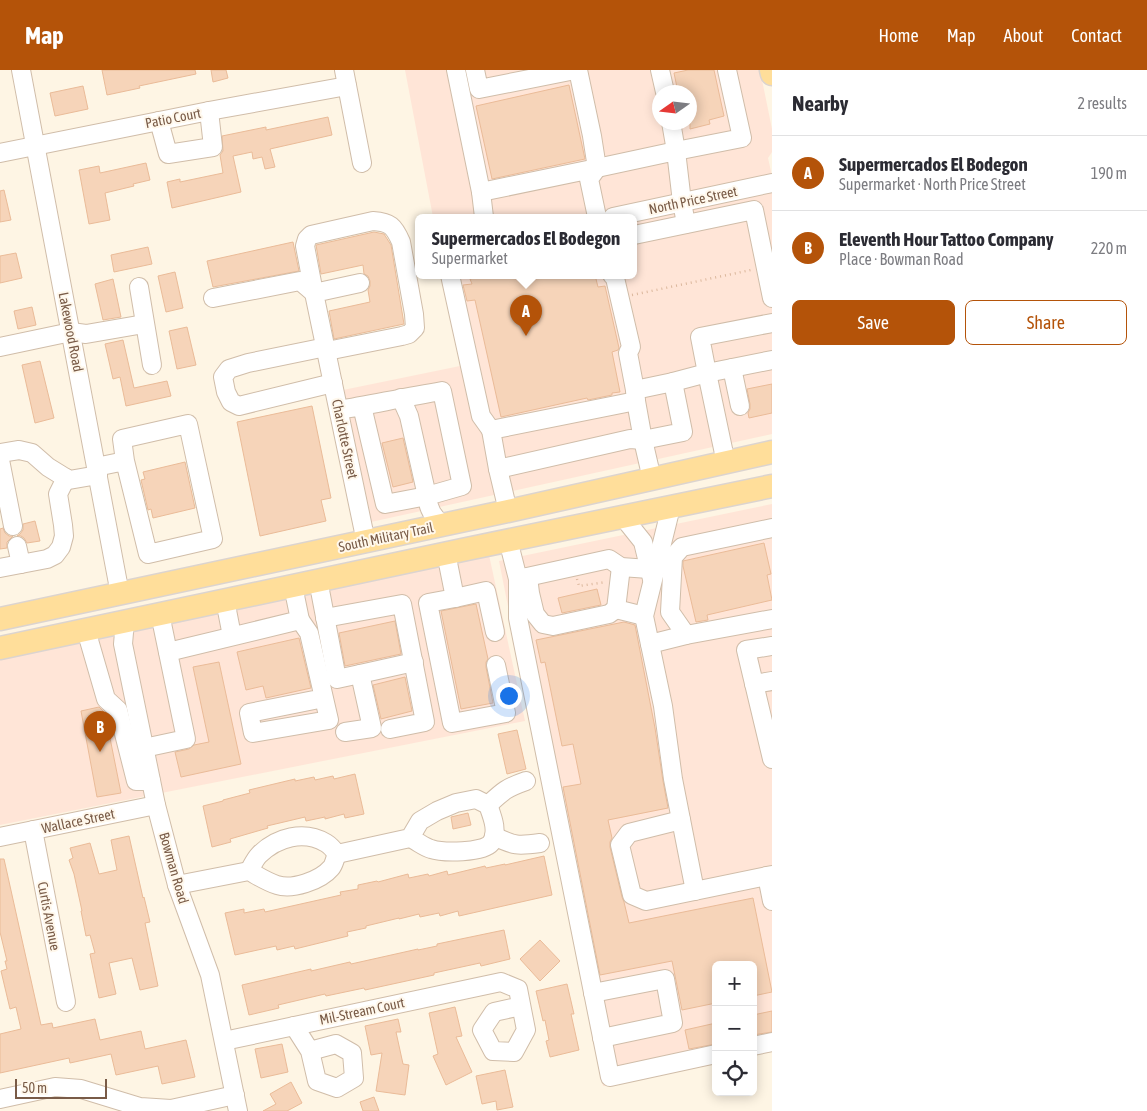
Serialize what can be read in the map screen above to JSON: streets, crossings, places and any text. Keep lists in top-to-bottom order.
{
  "streets": {
    "main road": ["South Military Trail"],
    "street": [
      "Patio Court",
      "North Price Street",
      "Lakewood Road",
      "Charlotte Street",
      "Wallace Street",
      "Bowman Road",
      "Curtis Avenue",
      "Mil-Stream Court"
    ]
  },
  "crossings": [
    ["Patio Court", "Lakewood Road"],
    ["Lakewood Road", "South Military Trail"],
    ["Charlotte Street", "South Military Trail"],
    ["South Military Trail", "Bowman Road"],
    ["Wallace Street", "Bowman Road"],
    ["Wallace Street", "Curtis Avenue"],
    ["Bowman Road", "Mil-Stream Court"]
  ],
  "scale_bar": "50 m",
  "north": "left",
  "page": {
    "header": "Map",
    "nav": [
      "Home",
      "Map",
      "About",
      "Contact"
    ],
    "heading": ["Nearby", "2 results"],
    "list": [
      {
        "mark": "A",
        "name": "Supermercados El Bodegon",
        "note": "Supermarket · North Price Street",
        "value": "190 m"
      },
      {
        "mark": "B",
        "name": "Eleventh Hour Tattoo Company",
        "note": "Place · Bowman Road",
        "value": "220 m"
      }
    ],
    "popup": ["Supermercados El Bodegon", "Supermarket"],
    "buttons": ["Save", "Share"],
    "pins": ["A", "B"],
    "map_buttons": ["+", "−"],
    "scale": "50 m"
  }
}
